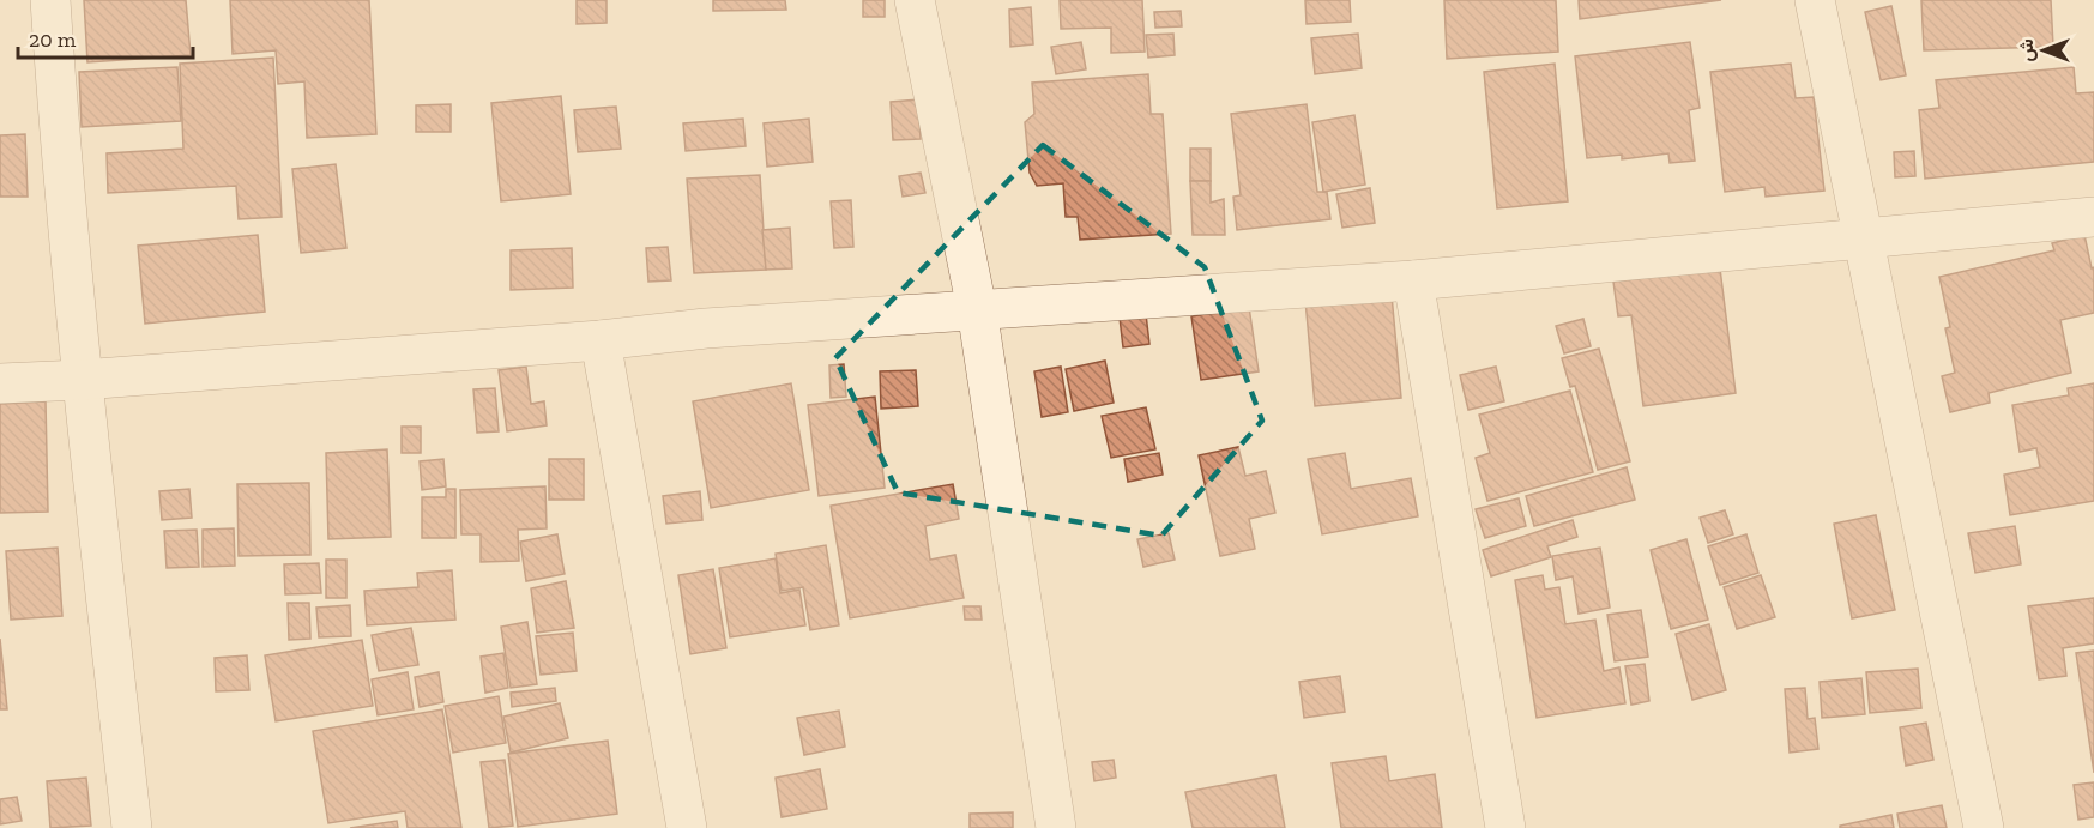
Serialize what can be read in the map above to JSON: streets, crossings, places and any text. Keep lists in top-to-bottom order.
{
  "scale_bar": "20 m",
  "north": "left"
}
